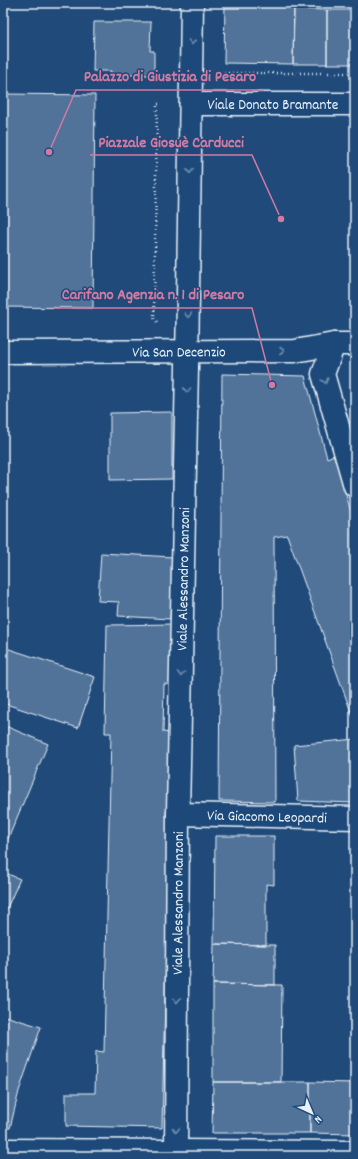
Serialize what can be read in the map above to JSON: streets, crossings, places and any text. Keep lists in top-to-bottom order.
{
  "streets": {
    "street": [
      "Viale Donato Bramante",
      "Via San Decenzio",
      "Viale Alessandro Manzoni",
      "Via Giacomo Leopardi"
    ]
  },
  "crossings": [
    ["Viale Donato Bramante", "Viale Alessandro Manzoni"],
    ["Via San Decenzio", "Viale Alessandro Manzoni"],
    ["Viale Alessandro Manzoni", "Via Giacomo Leopardi"]
  ],
  "one_way": ["Via San Decenzio", "Viale Alessandro Manzoni"],
  "places": ["Palazzo di Giustizia di Pesaro", "Piazzale Giosuè Carducci", "Carifano Agenzia n. 1 di Pesaro"],
  "north": "bottom right"
}
